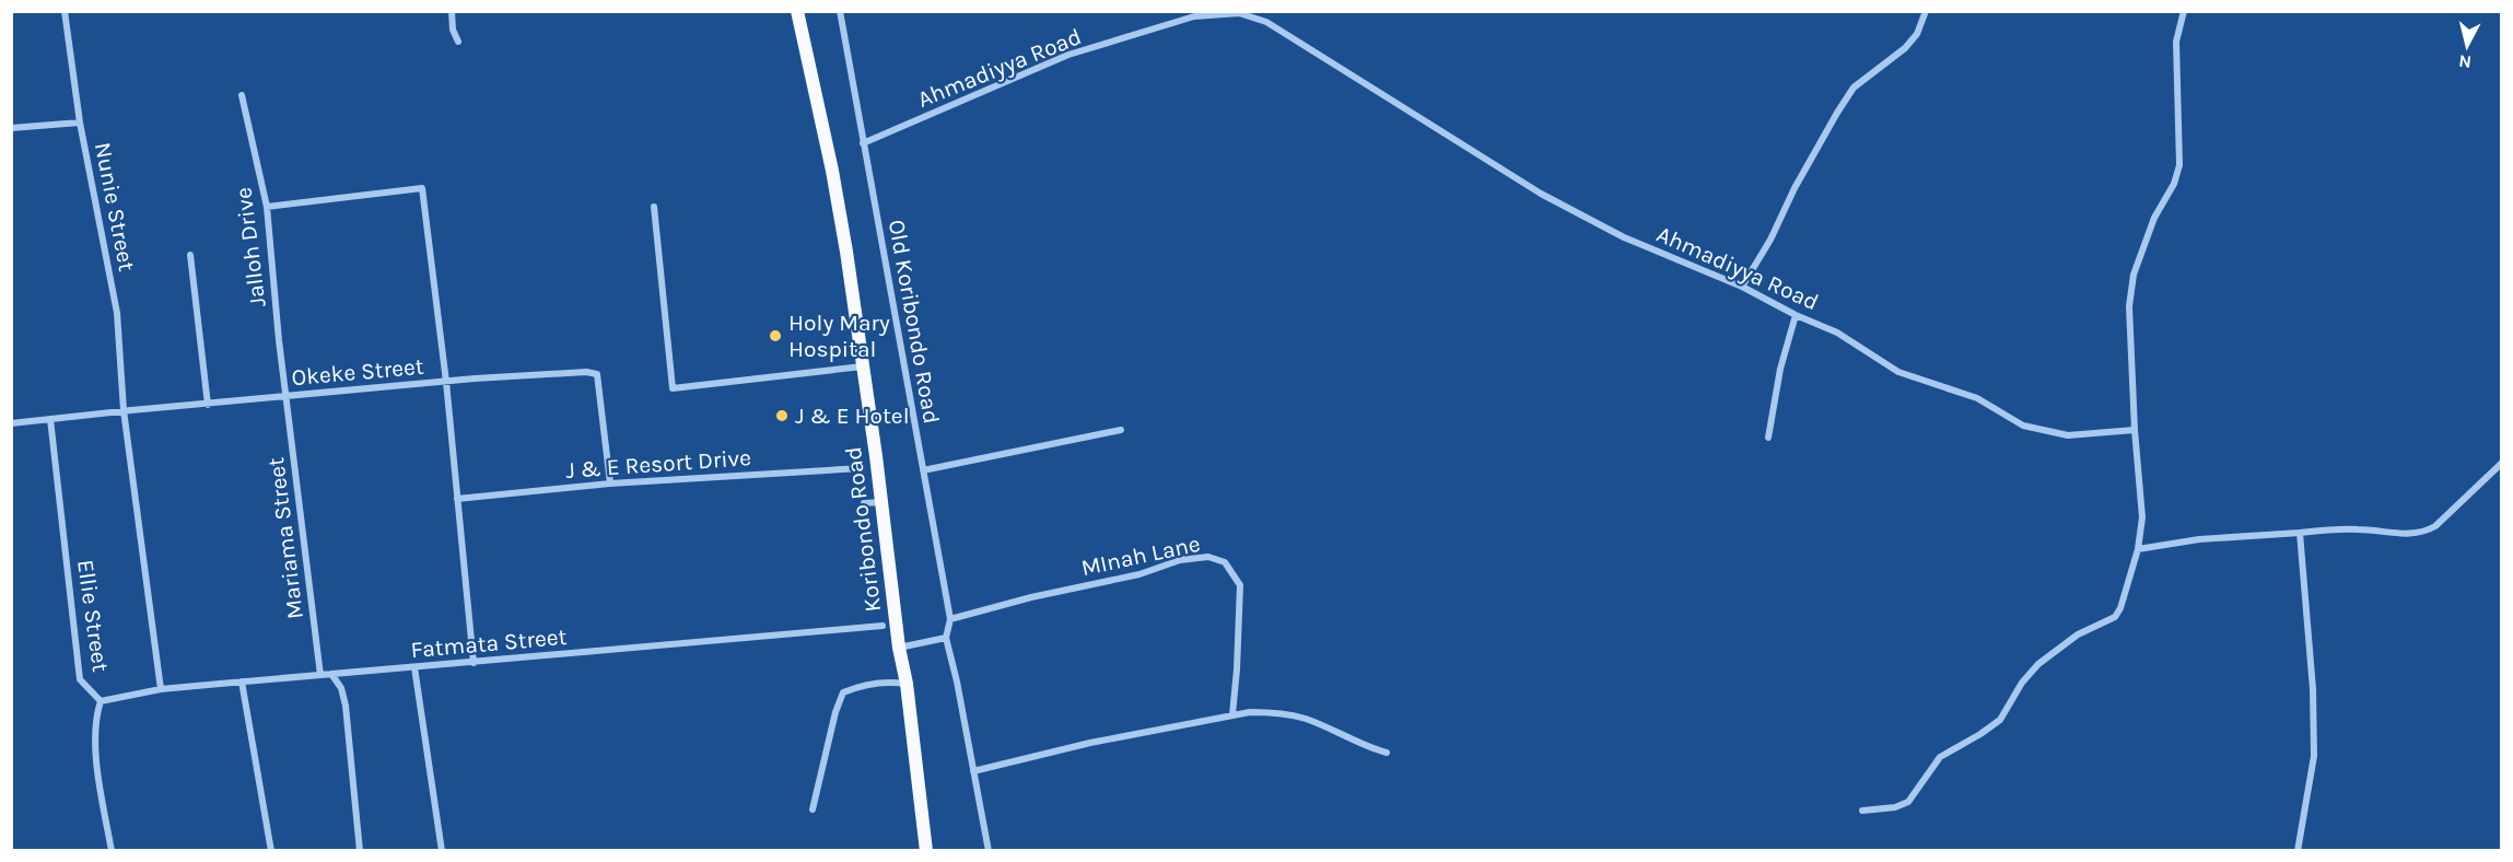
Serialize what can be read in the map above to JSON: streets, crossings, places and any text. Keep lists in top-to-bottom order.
{
  "streets": {
    "highway": ["Koribondo Road"],
    "street": [
      "Ahmadiyya Road",
      "Nunie Street",
      "Jalloh Drive",
      "Old Koribondo Road",
      "Okeke Street",
      "J & E Resort Drive",
      "Mariama Street",
      "MInah Lane",
      "Ellie Street",
      "Fatmata Street"
    ]
  },
  "crossings": [
    ["Ahmadiyya Road", "Old Koribondo Road"],
    ["Nunie Street", "Okeke Street"],
    ["Nunie Street", "Fatmata Street"],
    ["Jalloh Drive", "Okeke Street"],
    ["Jalloh Drive", "Mariama Street"],
    ["Old Koribondo Road", "MInah Lane"],
    ["Okeke Street", "J & E Resort Drive"],
    ["Okeke Street", "Mariama Street"],
    ["Okeke Street", "Ellie Street"],
    ["Mariama Street", "Fatmata Street"],
    ["Ellie Street", "Fatmata Street"]
  ],
  "places": ["Holy Mary Hospital", "J & E Hotel"],
  "north": "bottom"
}
